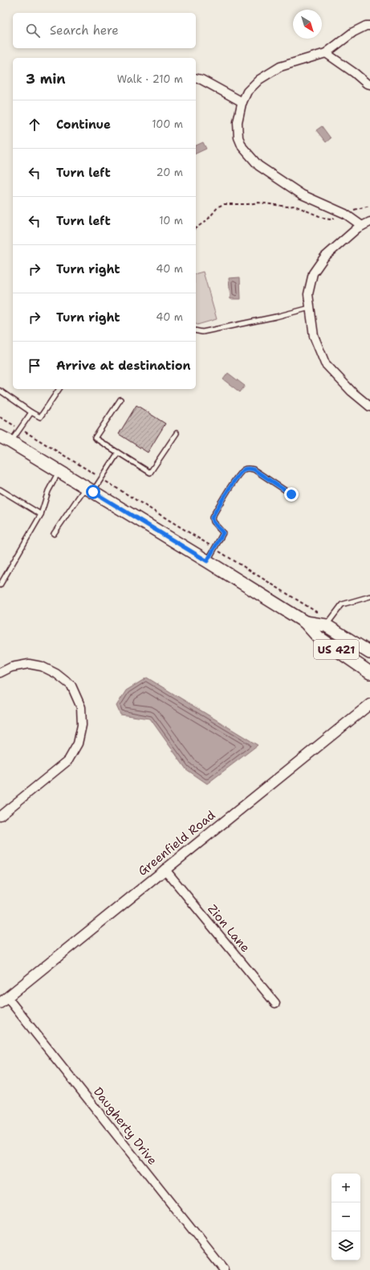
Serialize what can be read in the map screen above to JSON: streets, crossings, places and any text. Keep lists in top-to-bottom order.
{
  "streets": {
    "main road": ["US 421"],
    "street": ["Greenfield Road", "Zion Lane", "Daugherty Drive"]
  },
  "crossings": [
    ["Greenfield Road", "Zion Lane"],
    ["Greenfield Road", "Daugherty Drive"]
  ],
  "north": "bottom right",
  "page": {
    "search": "Search here",
    "heading": ["3 min", "Walk · 210 m"],
    "list": [
      ["Continue", "100 m"],
      ["Turn left", "20 m"],
      ["Turn left", "10 m"],
      ["Turn right", "40 m"],
      ["Turn right", "40 m"],
      "Arrive at destination"
    ],
    "map_buttons": ["+", "−"]
  }
}
